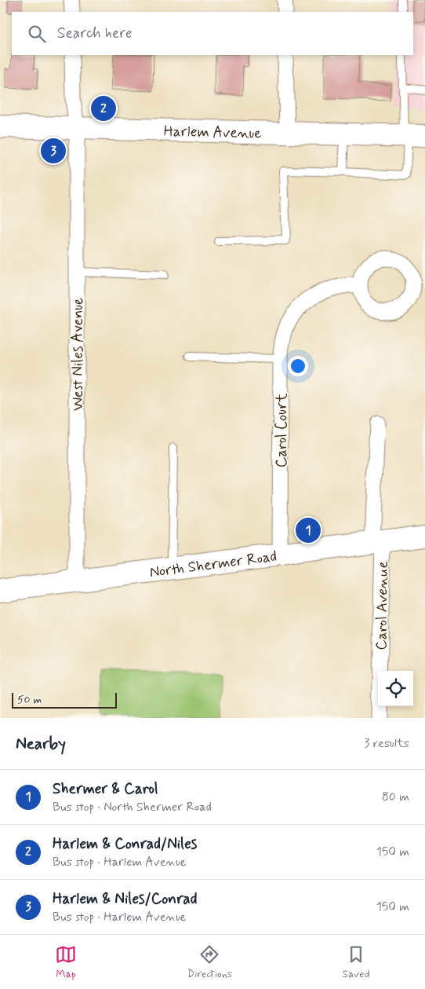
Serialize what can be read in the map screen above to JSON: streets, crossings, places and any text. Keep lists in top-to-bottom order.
{
  "streets": {
    "main road": ["Harlem Avenue", "North Shermer Road"],
    "street": ["West Niles Avenue", "Carol Court", "Carol Avenue"]
  },
  "crossings": [
    ["Harlem Avenue", "West Niles Avenue"],
    ["West Niles Avenue", "North Shermer Road"],
    ["Carol Court", "North Shermer Road"],
    ["North Shermer Road", "Carol Avenue"]
  ],
  "scale_bar": "50 m",
  "page": {
    "search": "Search here",
    "pins": ["2", "3", "1"],
    "scale": "50 m",
    "heading": ["Nearby", "3 results"],
    "list": [
      {
        "mark": "1",
        "name": "Shermer & Carol",
        "note": "Bus stop · North Shermer Road",
        "value": "80 m"
      },
      {
        "mark": "2",
        "name": "Harlem & Conrad/Niles",
        "note": "Bus stop · Harlem Avenue",
        "value": "150 m"
      },
      {
        "mark": "3",
        "name": "Harlem & Niles/Conrad",
        "note": "Bus stop · Harlem Avenue",
        "value": "150 m"
      }
    ],
    "nav": ["Map", "Directions", "Saved"]
  }
}
